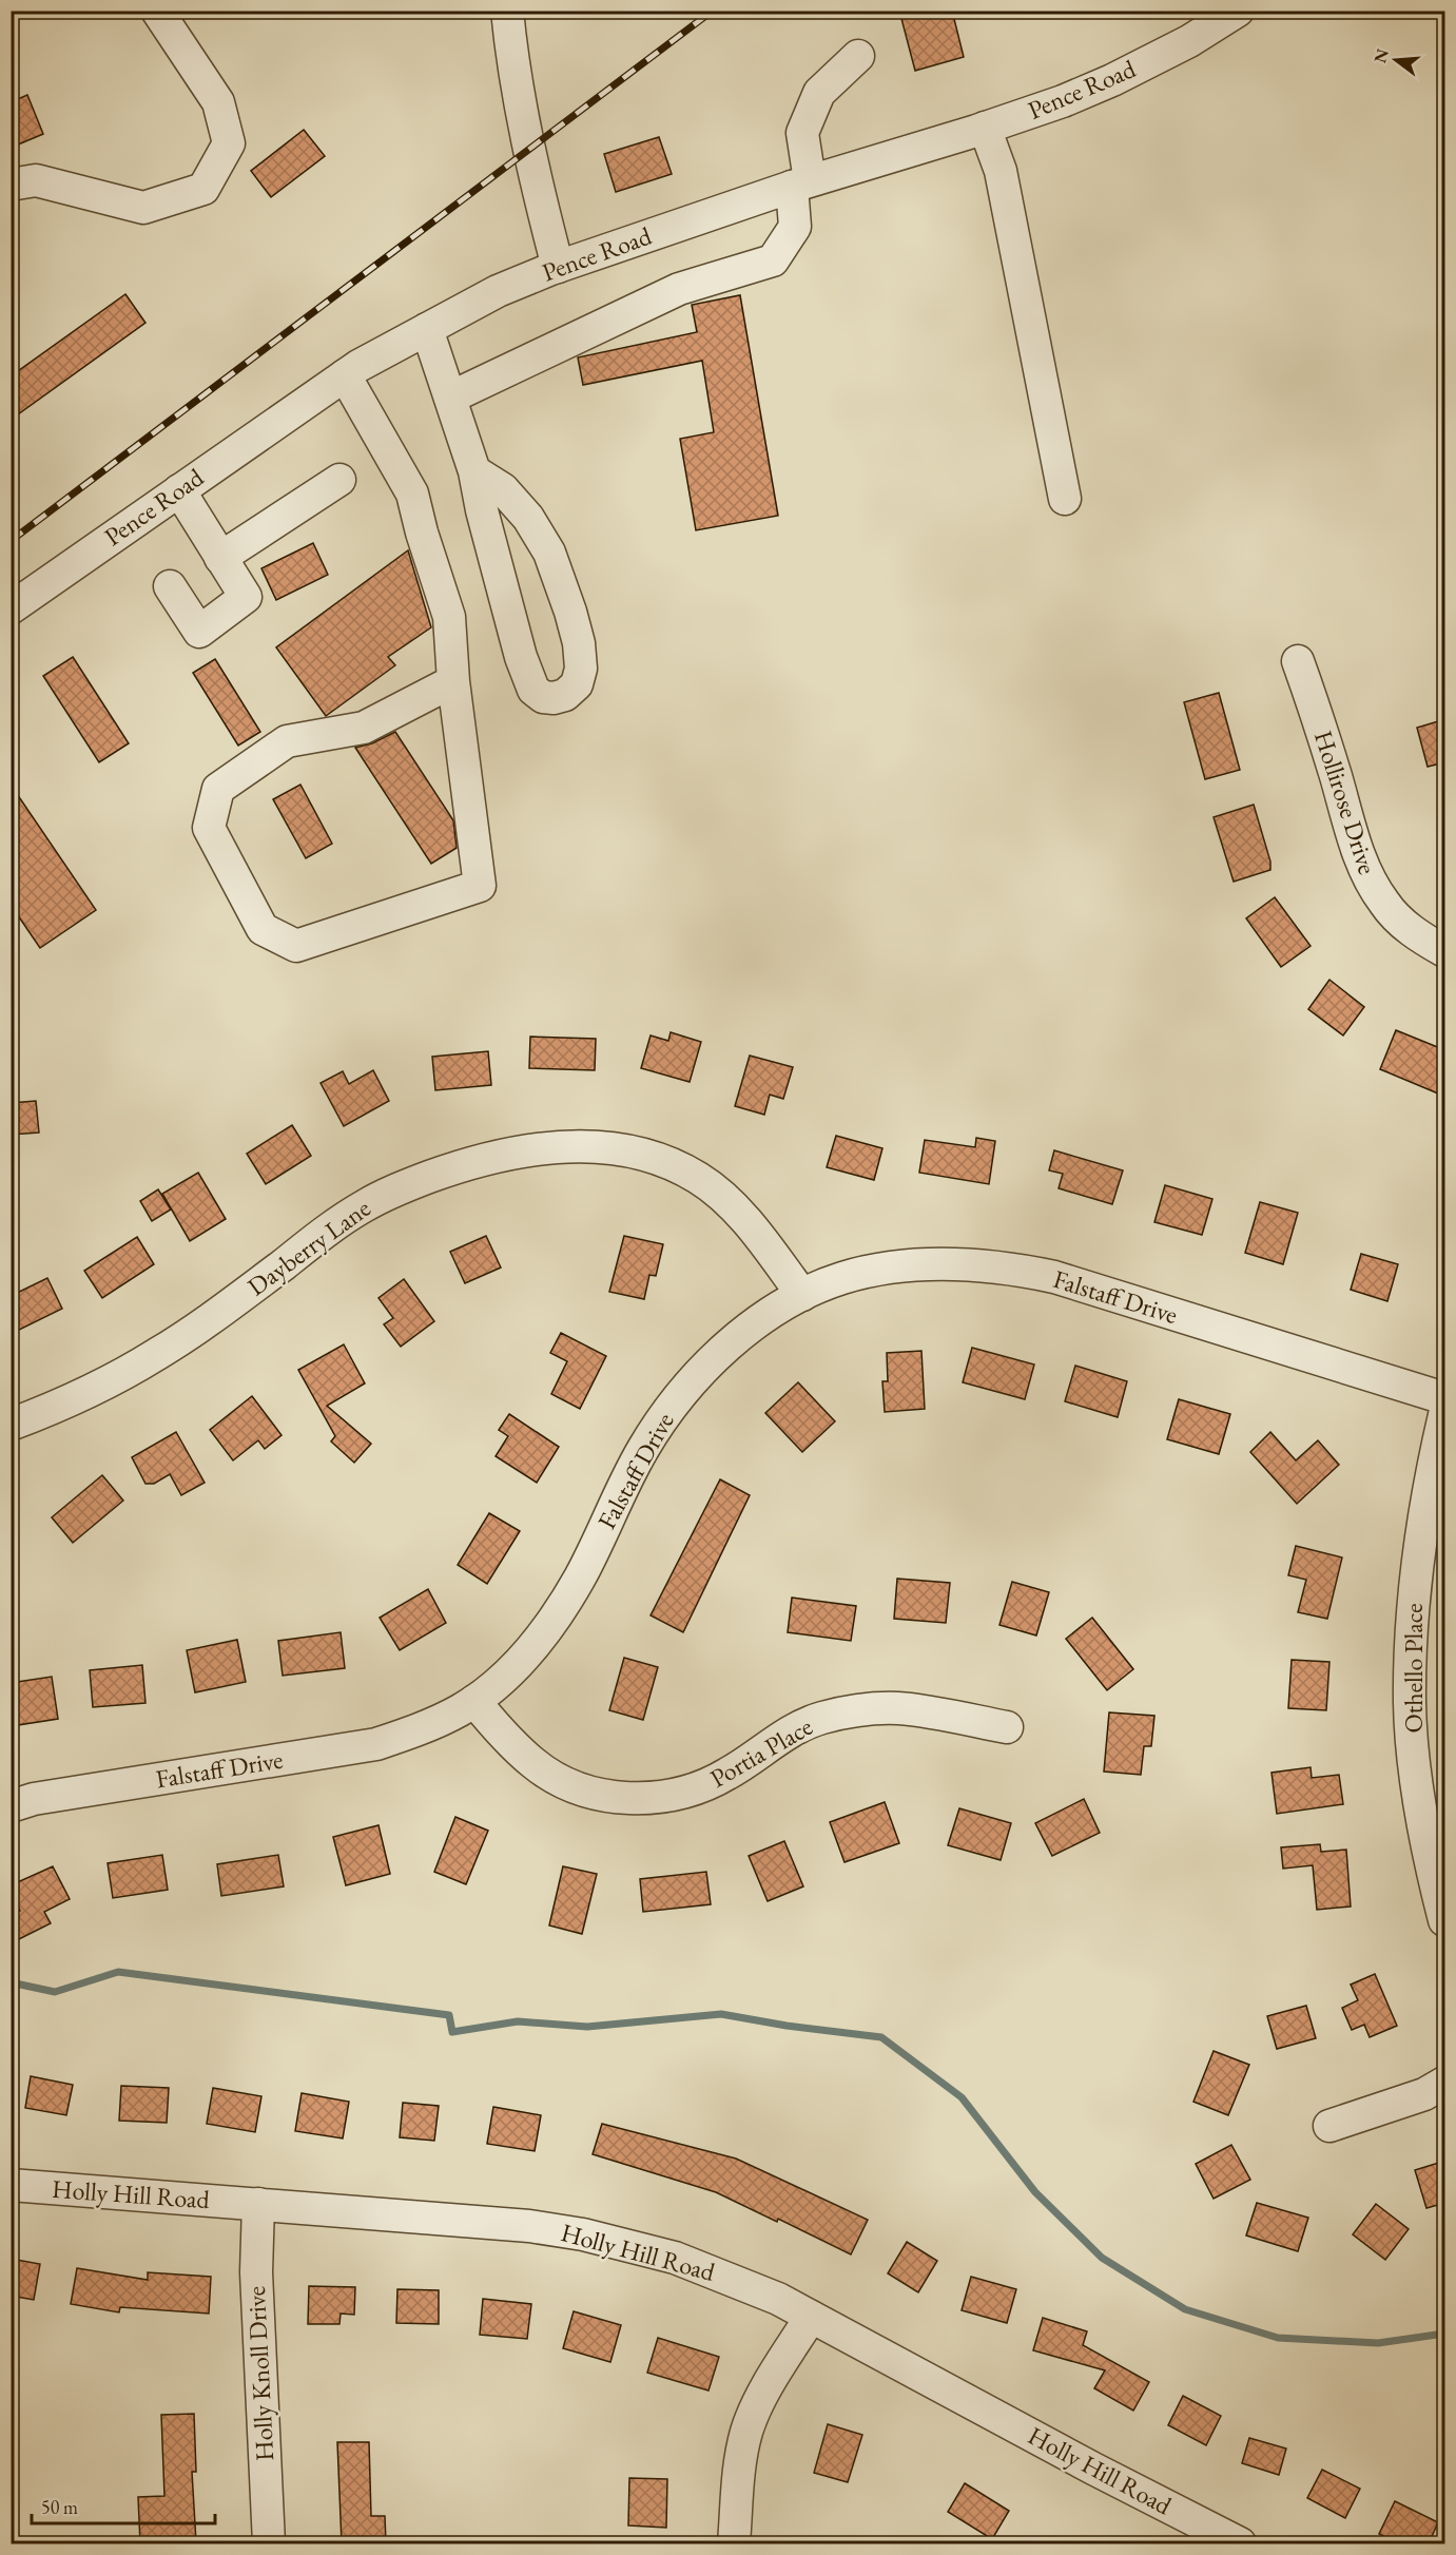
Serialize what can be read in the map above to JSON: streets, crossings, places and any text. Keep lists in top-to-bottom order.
{
  "streets": {
    "street": [
      "Pence Road",
      "Hollirose Drive",
      "Dayberry Lane",
      "Falstaff Drive",
      "Othello Place",
      "Portia Place",
      "Holly Hill Road",
      "Holly Knoll Drive"
    ]
  },
  "crossings": [
    ["Dayberry Lane", "Falstaff Drive"],
    ["Falstaff Drive", "Portia Place"],
    ["Holly Hill Road", "Holly Knoll Drive"]
  ],
  "scale_bar": "50 m",
  "north": "left"
}
